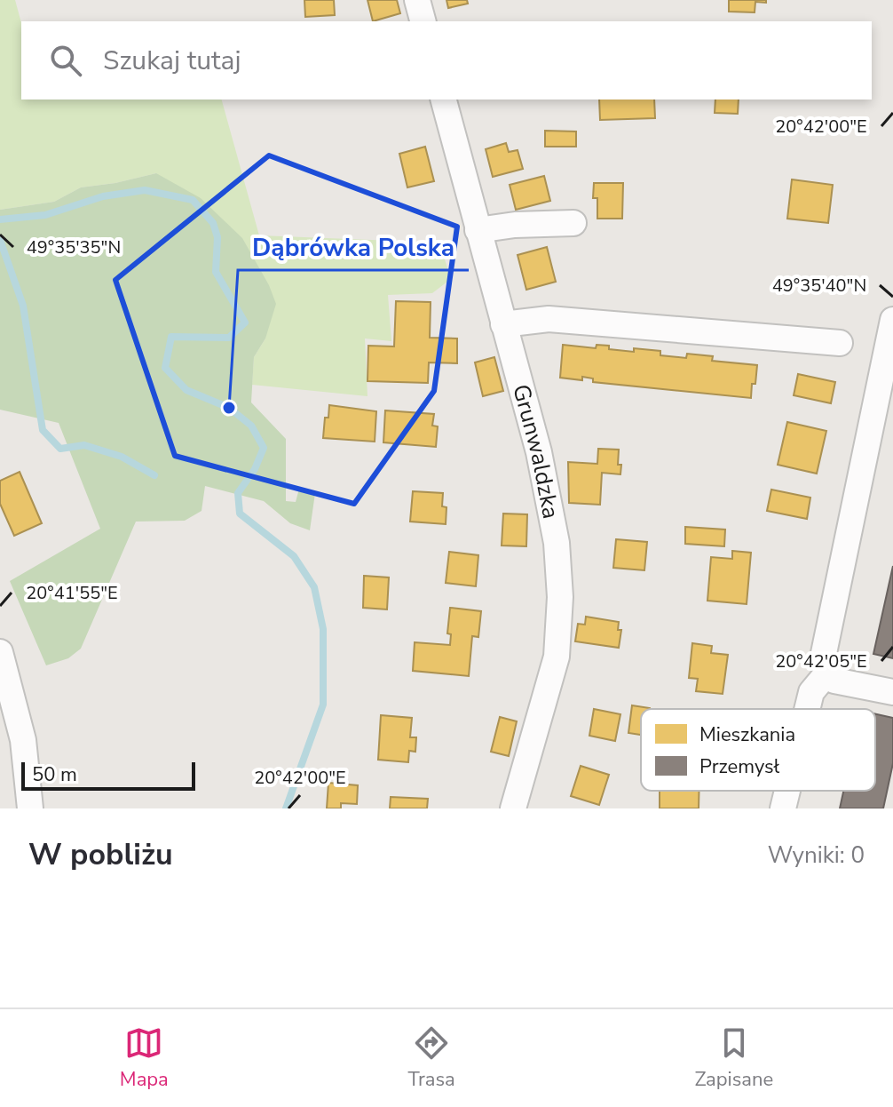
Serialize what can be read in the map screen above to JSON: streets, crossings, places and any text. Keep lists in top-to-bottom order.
{
  "streets": {
    "street": ["Grunwaldzka"]
  },
  "places": ["Dąbrówka Polska"],
  "legend": ["Mieszkania", "Przemysł"],
  "scale_bar": "50 m",
  "page": {
    "search": "Szukaj tutaj",
    "scale": "50 m",
    "heading": ["W pobliżu", "Wyniki: 0"],
    "nav": ["Mapa", "Trasa", "Zapisane"]
  },
  "coordinates": [
    "20°42'00\"E",
    "49°35'35\"N",
    "49°35'40\"N",
    "20°41'55\"E",
    "20°42'05\"E"
  ]
}
